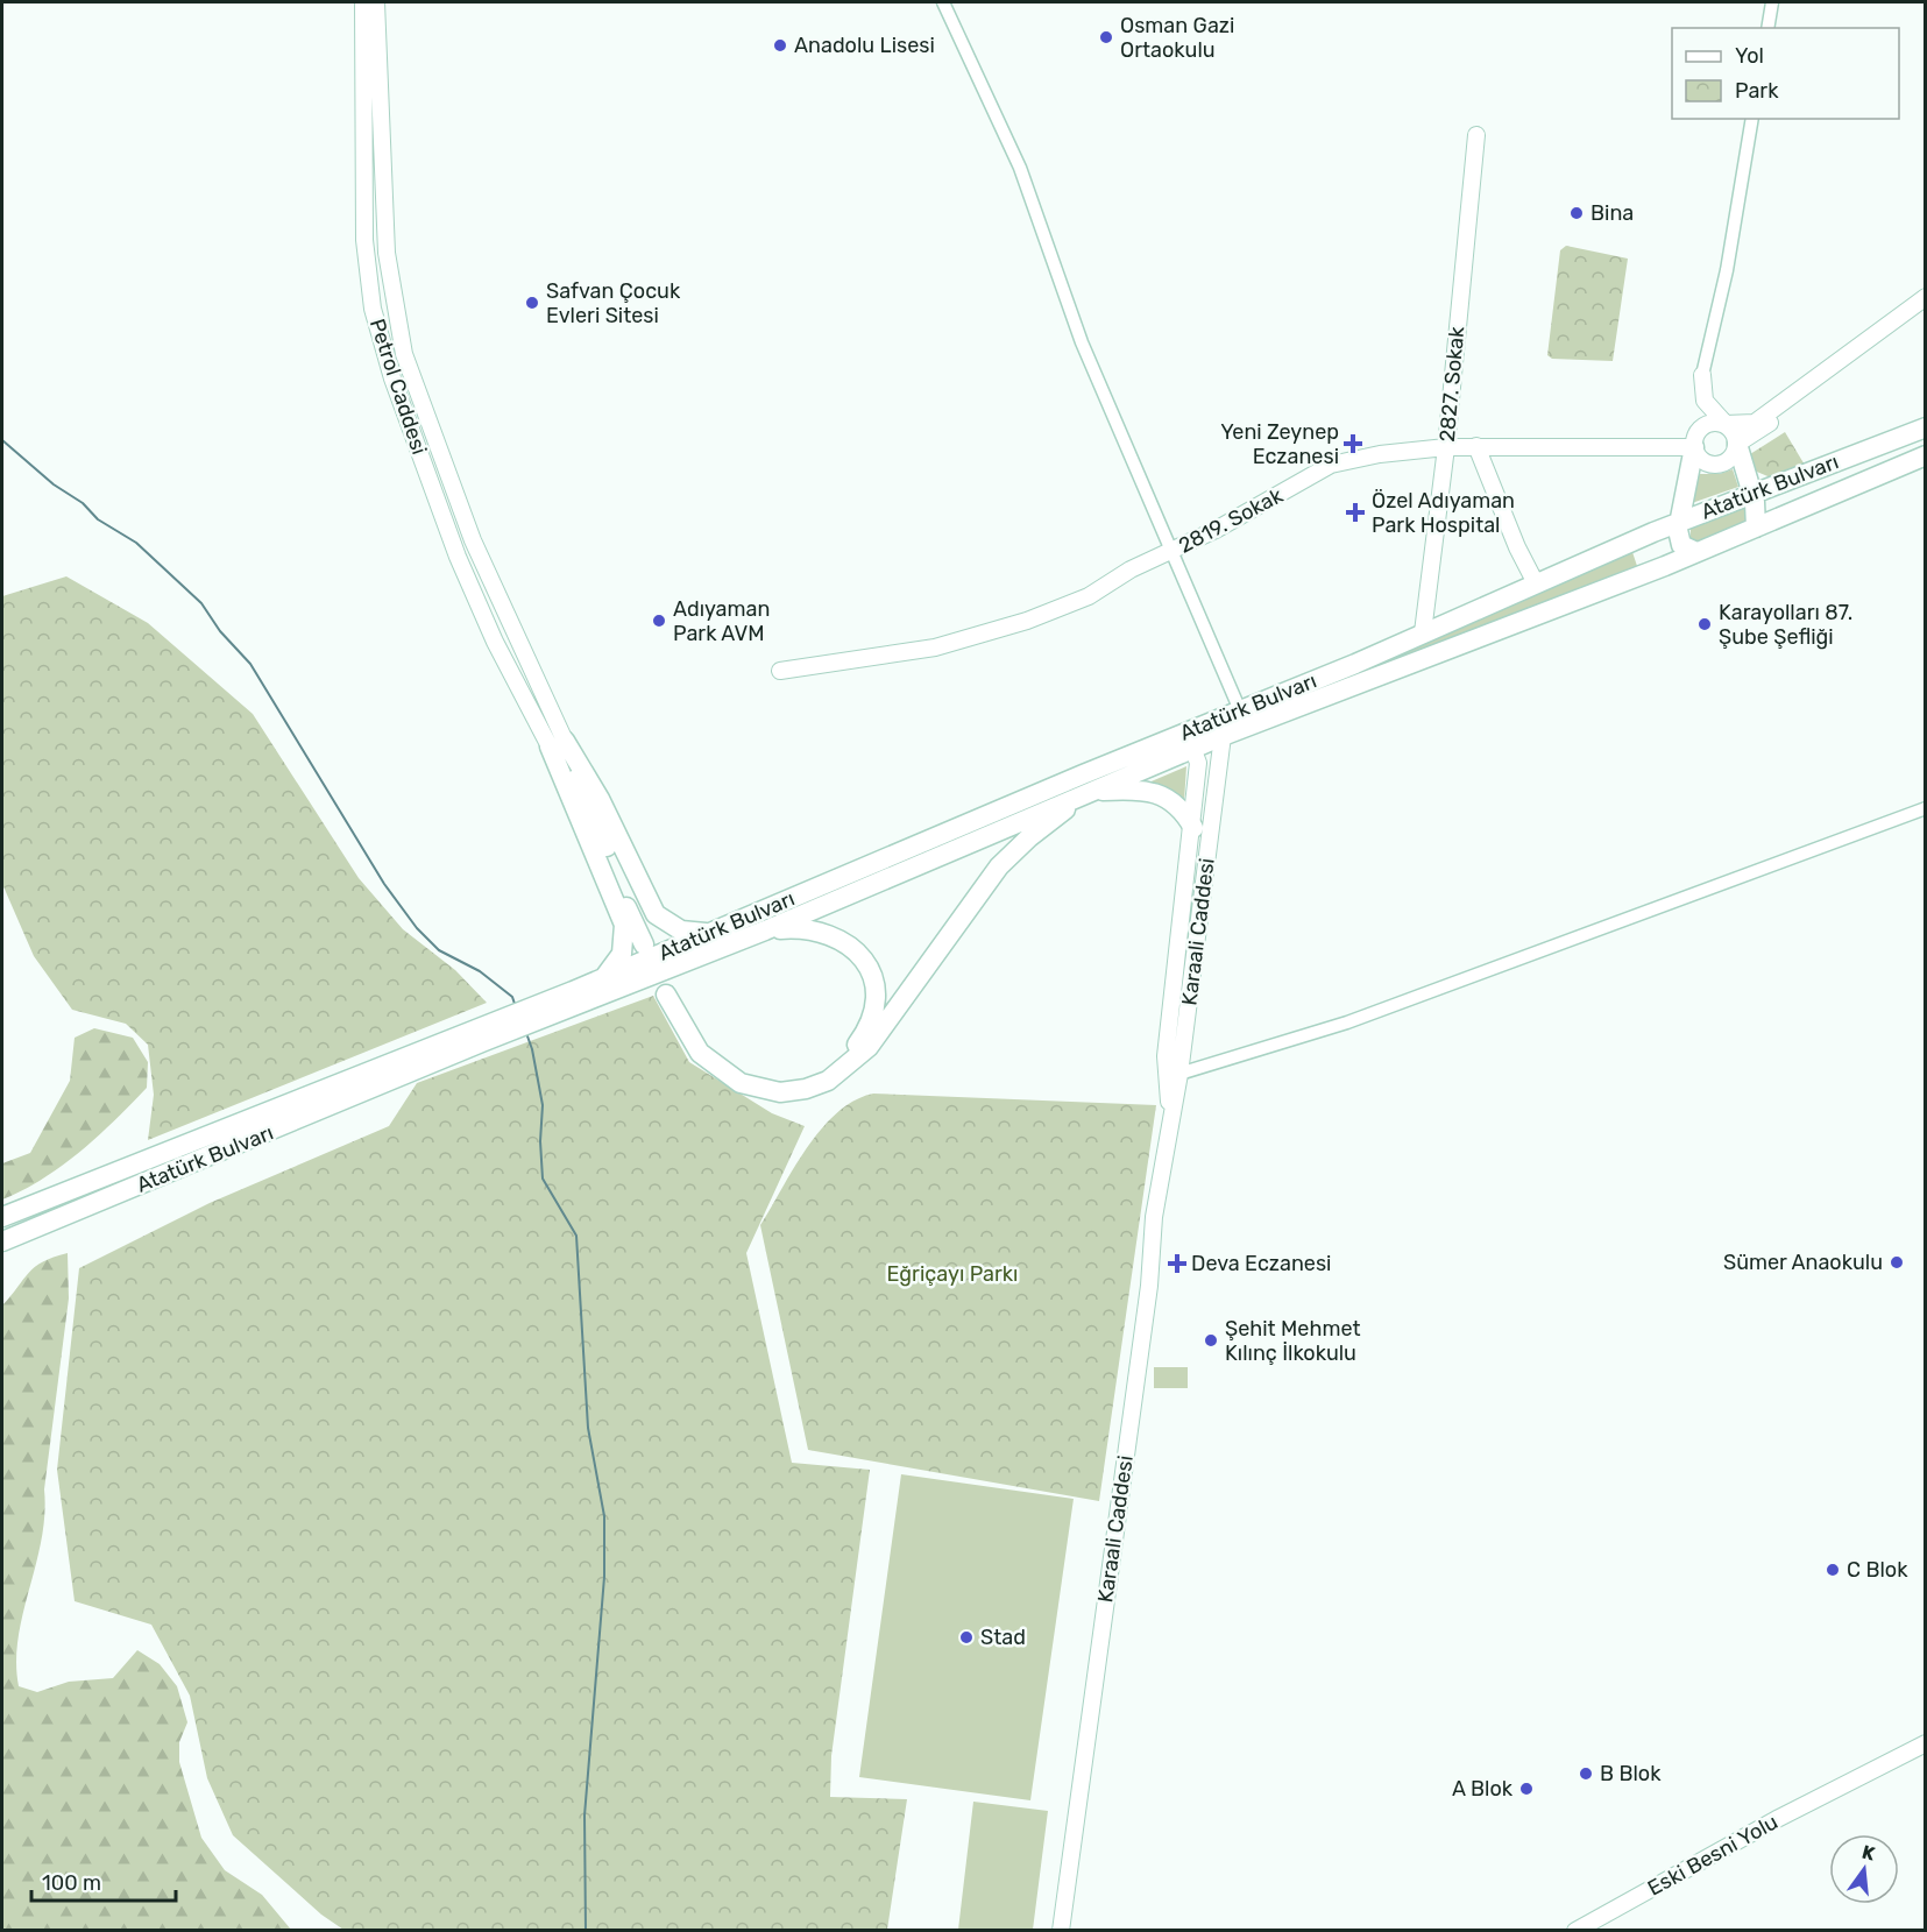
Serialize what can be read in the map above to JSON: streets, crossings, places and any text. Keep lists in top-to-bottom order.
{
  "streets": {
    "highway": ["Atatürk Bulvarı"],
    "main road": [
      "2827. Sokak",
      "Petrol Caddesi",
      "2819. Sokak",
      "Karaali Caddesi",
      "Eski Besni Yolu"
    ]
  },
  "crossings": [
    ["2827. Sokak", "Atatürk Bulvarı"],
    ["2827. Sokak", "2819. Sokak"],
    ["Atatürk Bulvarı", "Karaali Caddesi"]
  ],
  "parks": ["Eğriçayı Parkı"],
  "places": {
    "other": [
      "Osman Gazi Ortaokulu",
      "Anadolu Lisesi",
      "Bina",
      "Safvan Çocuk Evleri Sitesi",
      "Adıyaman Park AVM",
      "Karayolları 87. Şube Şefliği",
      "Sümer Anaokulu",
      "Şehit Mehmet Kılınç İlkokulu",
      "C Blok",
      "Stad",
      "B Blok",
      "A Blok"
    ],
    "health": ["Yeni Zeynep Eczanesi", "Özel Adıyaman Park Hospital", "Deva Eczanesi"]
  },
  "legend": ["Yol", "Park"],
  "scale_bar": "100 m",
  "north": "top"
}
